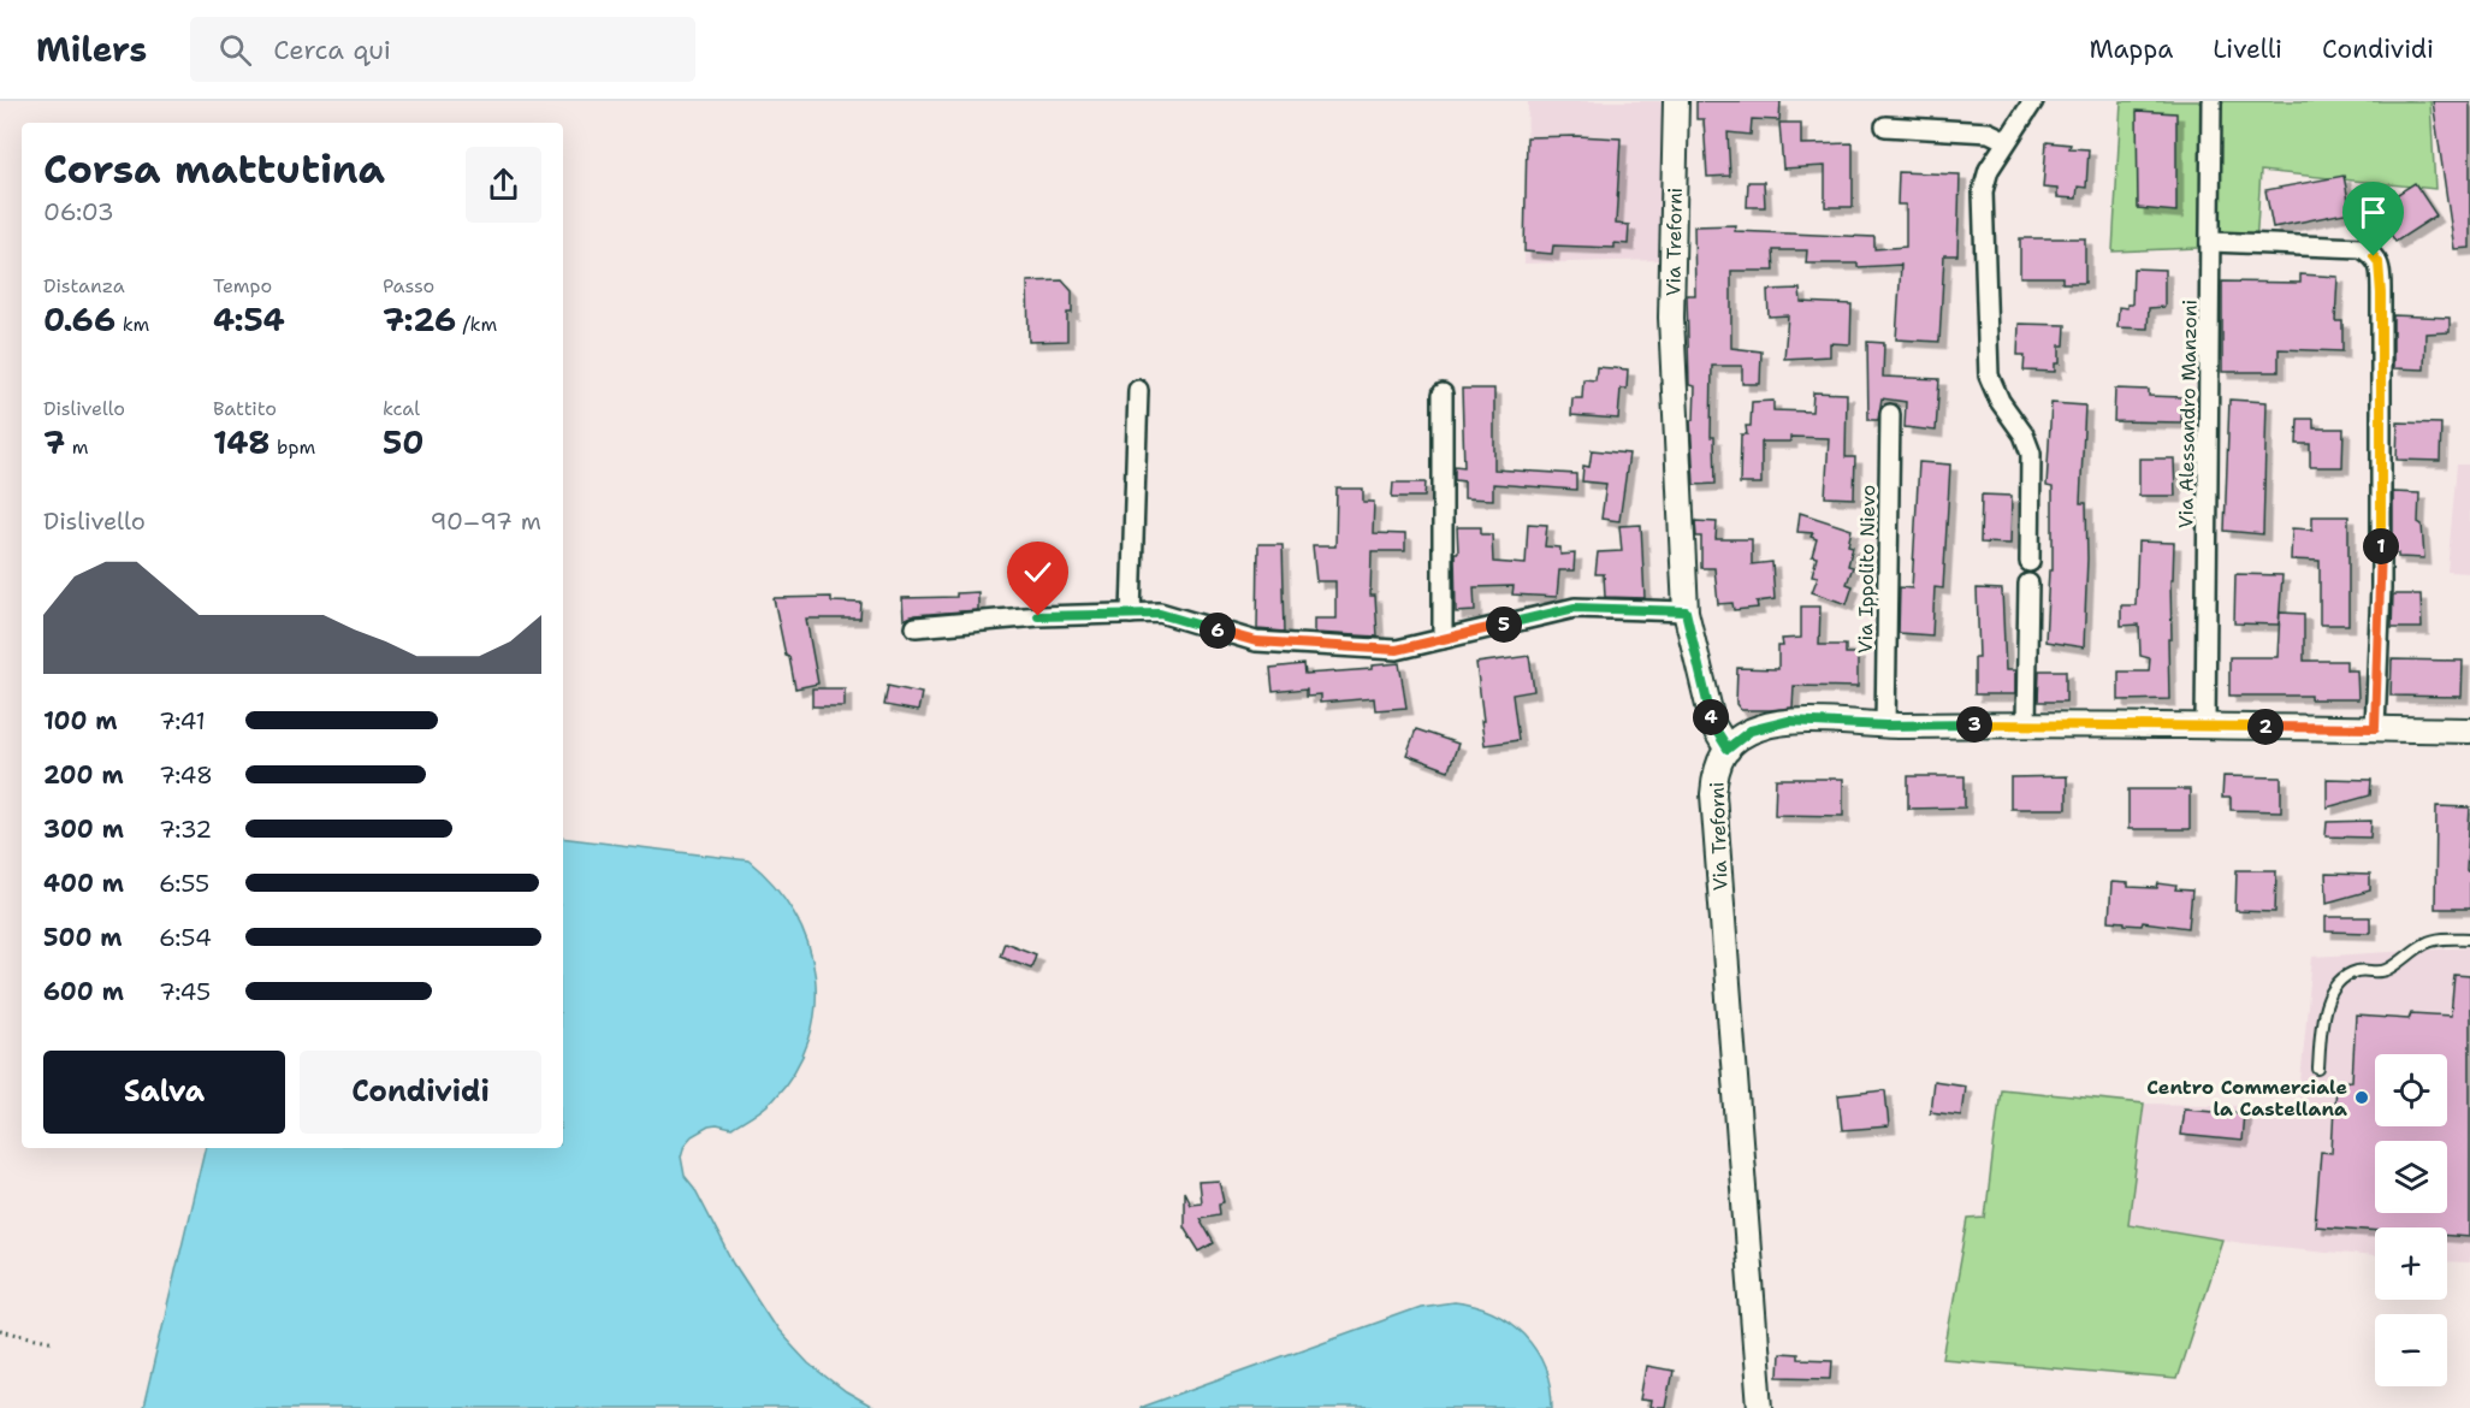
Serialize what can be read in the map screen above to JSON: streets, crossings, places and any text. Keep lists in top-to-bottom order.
{
  "streets": {
    "street": ["Via Treforni", "Via Alessandro Manzoni", "Via Ippolito Nievo"]
  },
  "places": ["Centro Commerciale la Castellana"],
  "page": {
    "header": "Milers",
    "search": "Cerca qui",
    "nav": ["Mappa", "Livelli", "Condividi"],
    "heading": ["Corsa mattutina", "06:03"],
    "stats": [
      ["Distanza", "0.66 km"],
      ["Tempo", "4:54"],
      ["Passo", "7:26 /km"],
      ["Dislivello", "7 m"],
      ["Battito", "148 bpm"],
      ["kcal", "50"]
    ],
    "chart": ["Dislivello", "90–97 m"],
    "pins": [
      "1",
      "5",
      "6",
      "4",
      "3",
      "2"
    ],
    "list": [
      {
        "name": "100 m",
        "note": "7:41"
      },
      {
        "name": "200 m",
        "note": "7:48"
      },
      {
        "name": "300 m",
        "note": "7:32"
      },
      {
        "name": "400 m",
        "note": "6:55"
      },
      {
        "name": "500 m",
        "note": "6:54"
      },
      {
        "name": "600 m",
        "note": "7:45"
      }
    ],
    "buttons": ["Salva", "Condividi"],
    "map_buttons": ["+", "−"]
  }
}
